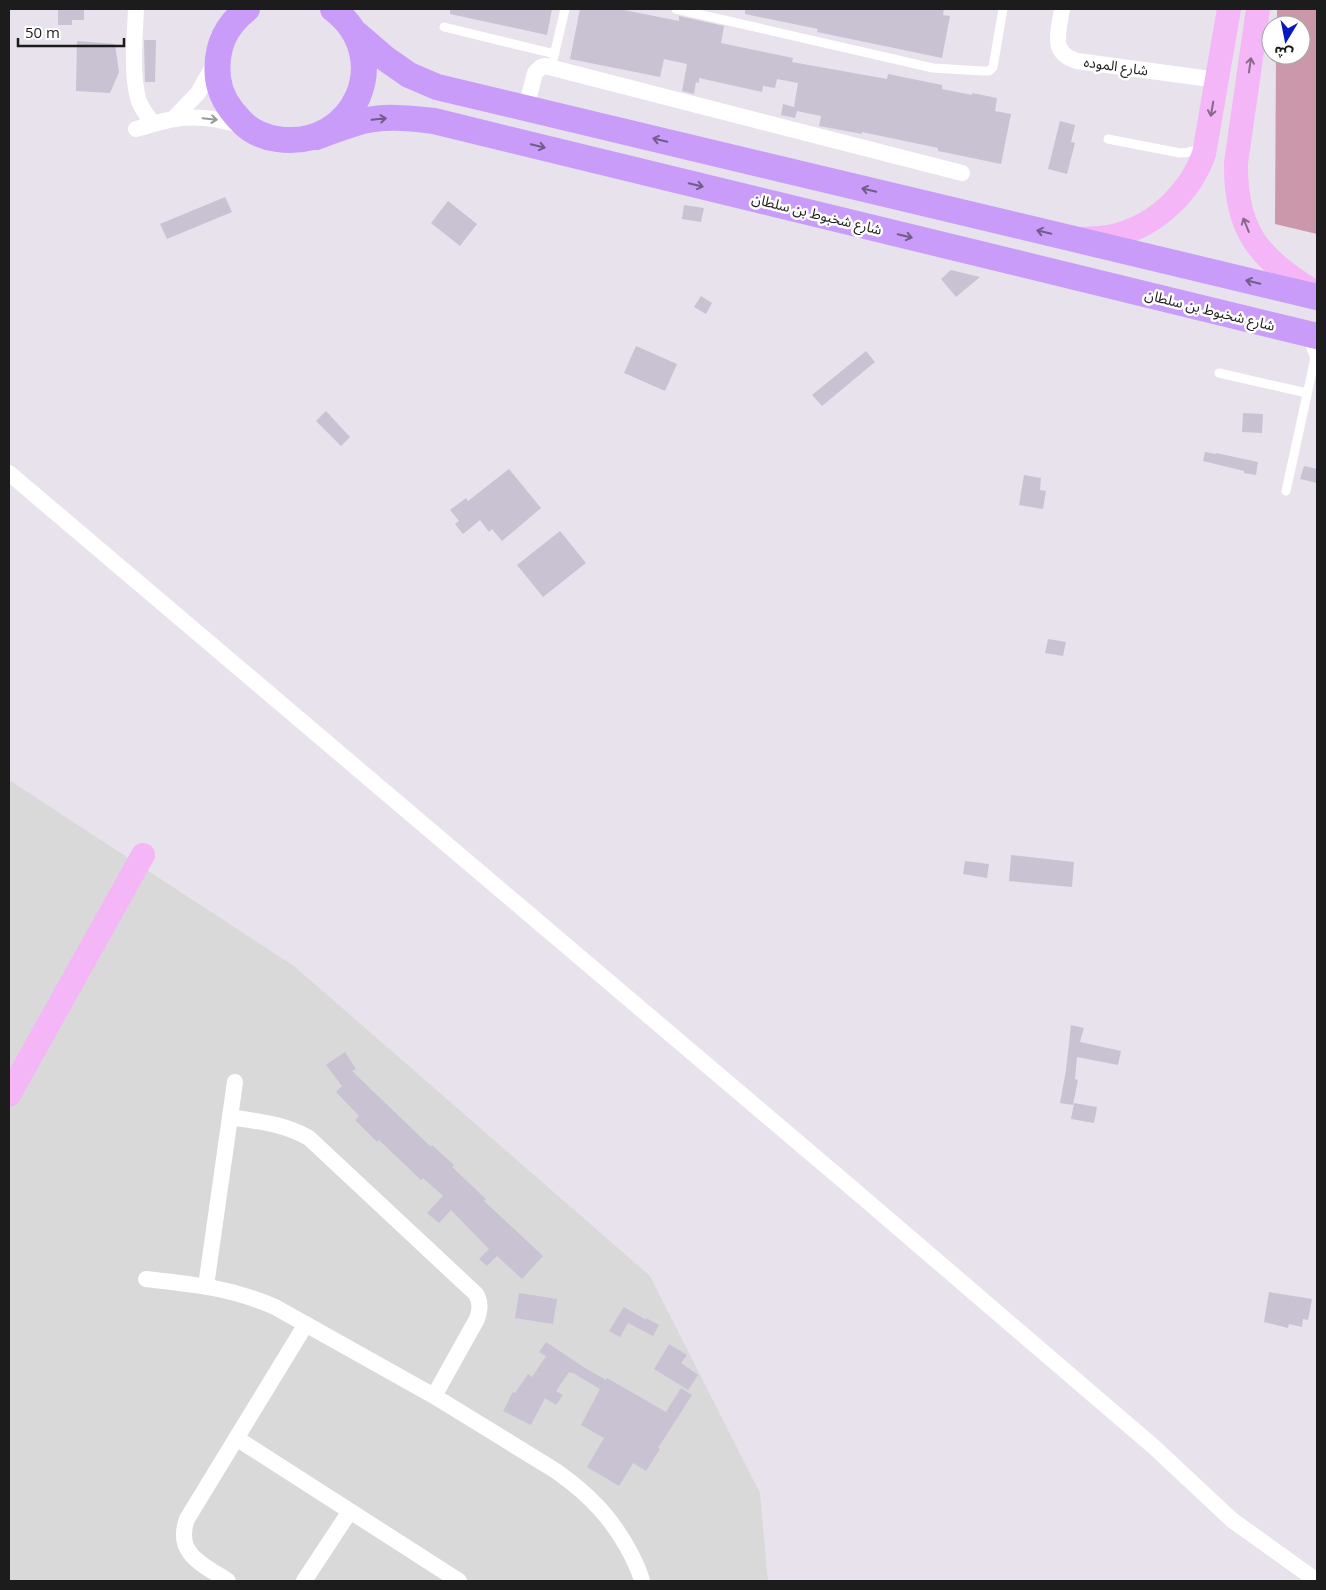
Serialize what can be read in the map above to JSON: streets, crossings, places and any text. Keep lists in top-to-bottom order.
{
  "streets": {
    "main road": ["شارع شخبوط بن سلطان"],
    "street": ["شارع الموده"]
  },
  "scale_bar": "50 m",
  "north": "bottom"
}
